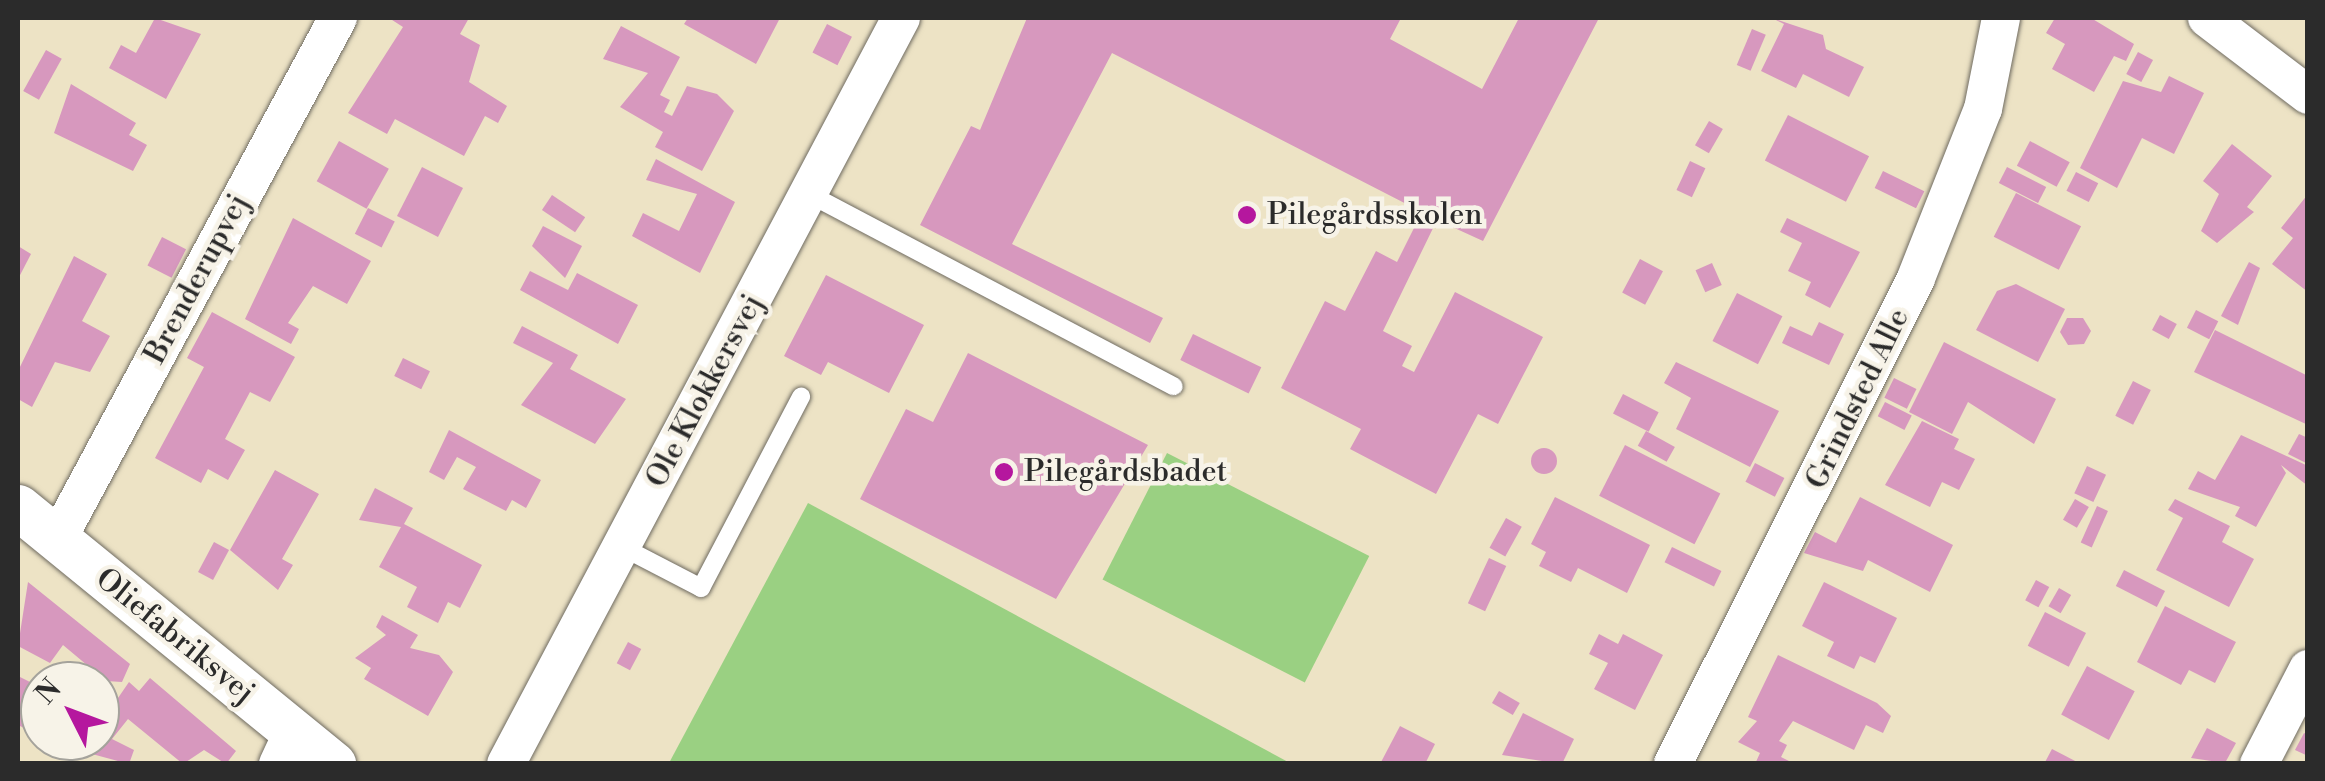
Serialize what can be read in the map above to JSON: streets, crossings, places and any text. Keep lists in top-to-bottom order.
{
  "streets": {
    "street": [
      "Brenderupvej",
      "Ole Klokkersvej",
      "Grindsted Alle",
      "Oliefabriksvej"
    ]
  },
  "crossings": [
    ["Brenderupvej", "Oliefabriksvej"]
  ],
  "places": ["Pilegårdsskolen", "Pilegårdsbadet"],
  "north": "top left"
}
